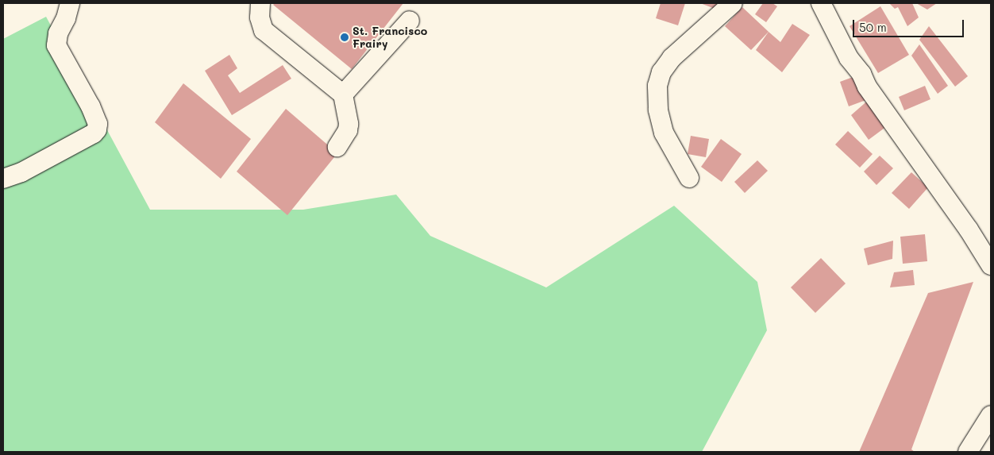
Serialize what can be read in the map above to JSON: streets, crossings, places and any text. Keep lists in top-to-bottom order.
{
  "places": ["St. Francisco Frairy"],
  "scale_bar": "50 m"
}
